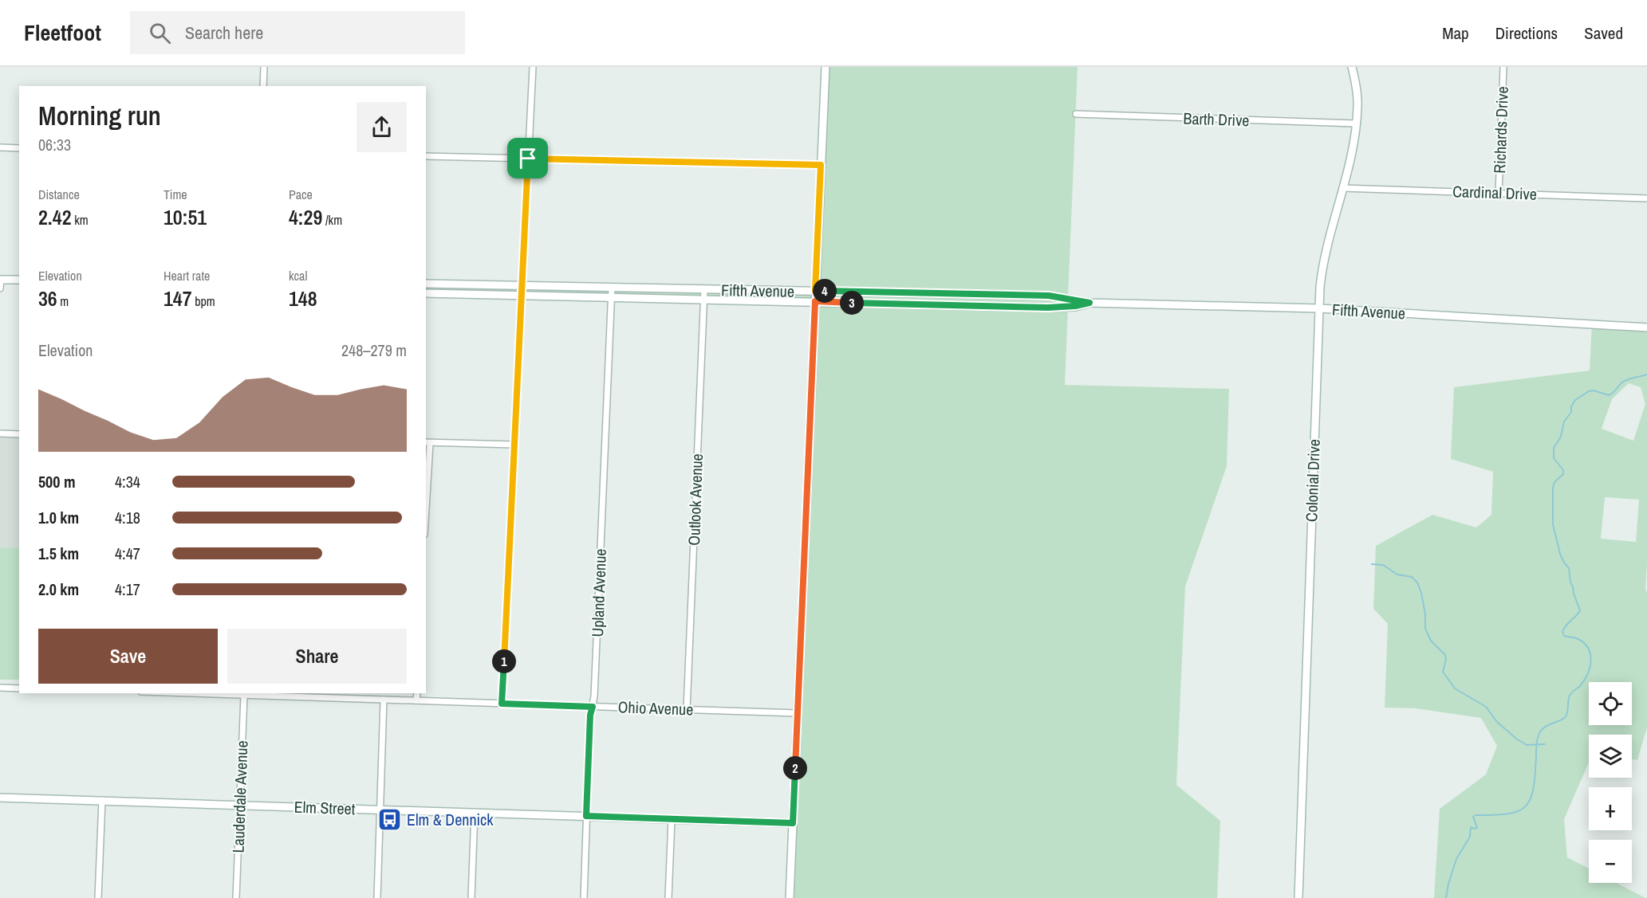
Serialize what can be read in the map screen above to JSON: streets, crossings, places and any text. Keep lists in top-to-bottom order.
{
  "streets": {
    "street": [
      "Barth Drive",
      "Richards Drive",
      "Cardinal Drive",
      "Fifth Avenue",
      "Colonial Drive",
      "Outlook Avenue",
      "Upland Avenue",
      "Ohio Avenue",
      "Lauderdale Avenue",
      "Elm Street"
    ]
  },
  "crossings": [
    ["Barth Drive", "Colonial Drive"],
    ["Richards Drive", "Cardinal Drive"],
    ["Cardinal Drive", "Colonial Drive"],
    ["Fifth Avenue", "Colonial Drive"],
    ["Fifth Avenue", "Outlook Avenue"],
    ["Fifth Avenue", "Upland Avenue"],
    ["Outlook Avenue", "Ohio Avenue"],
    ["Upland Avenue", "Ohio Avenue"],
    ["Upland Avenue", "Elm Street"],
    ["Ohio Avenue", "Lauderdale Avenue"],
    ["Lauderdale Avenue", "Elm Street"]
  ],
  "places": {
    "bus stop": ["Elm & Dennick"]
  },
  "page": {
    "header": "Fleetfoot",
    "search": "Search here",
    "nav": ["Map", "Directions", "Saved"],
    "heading": ["Morning run", "06:33"],
    "stats": [
      ["Distance", "2.42 km"],
      ["Time", "10:51"],
      ["Pace", "4:29 /km"],
      ["Elevation", "36 m"],
      ["Heart rate", "147 bpm"],
      ["kcal", "148"]
    ],
    "pins": [
      "4",
      "3",
      "1",
      "2"
    ],
    "chart": ["Elevation", "248–279 m"],
    "list": [
      {
        "name": "500 m",
        "note": "4:34"
      },
      {
        "name": "1.0 km",
        "note": "4:18"
      },
      {
        "name": "1.5 km",
        "note": "4:47"
      },
      {
        "name": "2.0 km",
        "note": "4:17"
      }
    ],
    "buttons": ["Save", "Share"],
    "map_buttons": ["+", "−"]
  }
}
